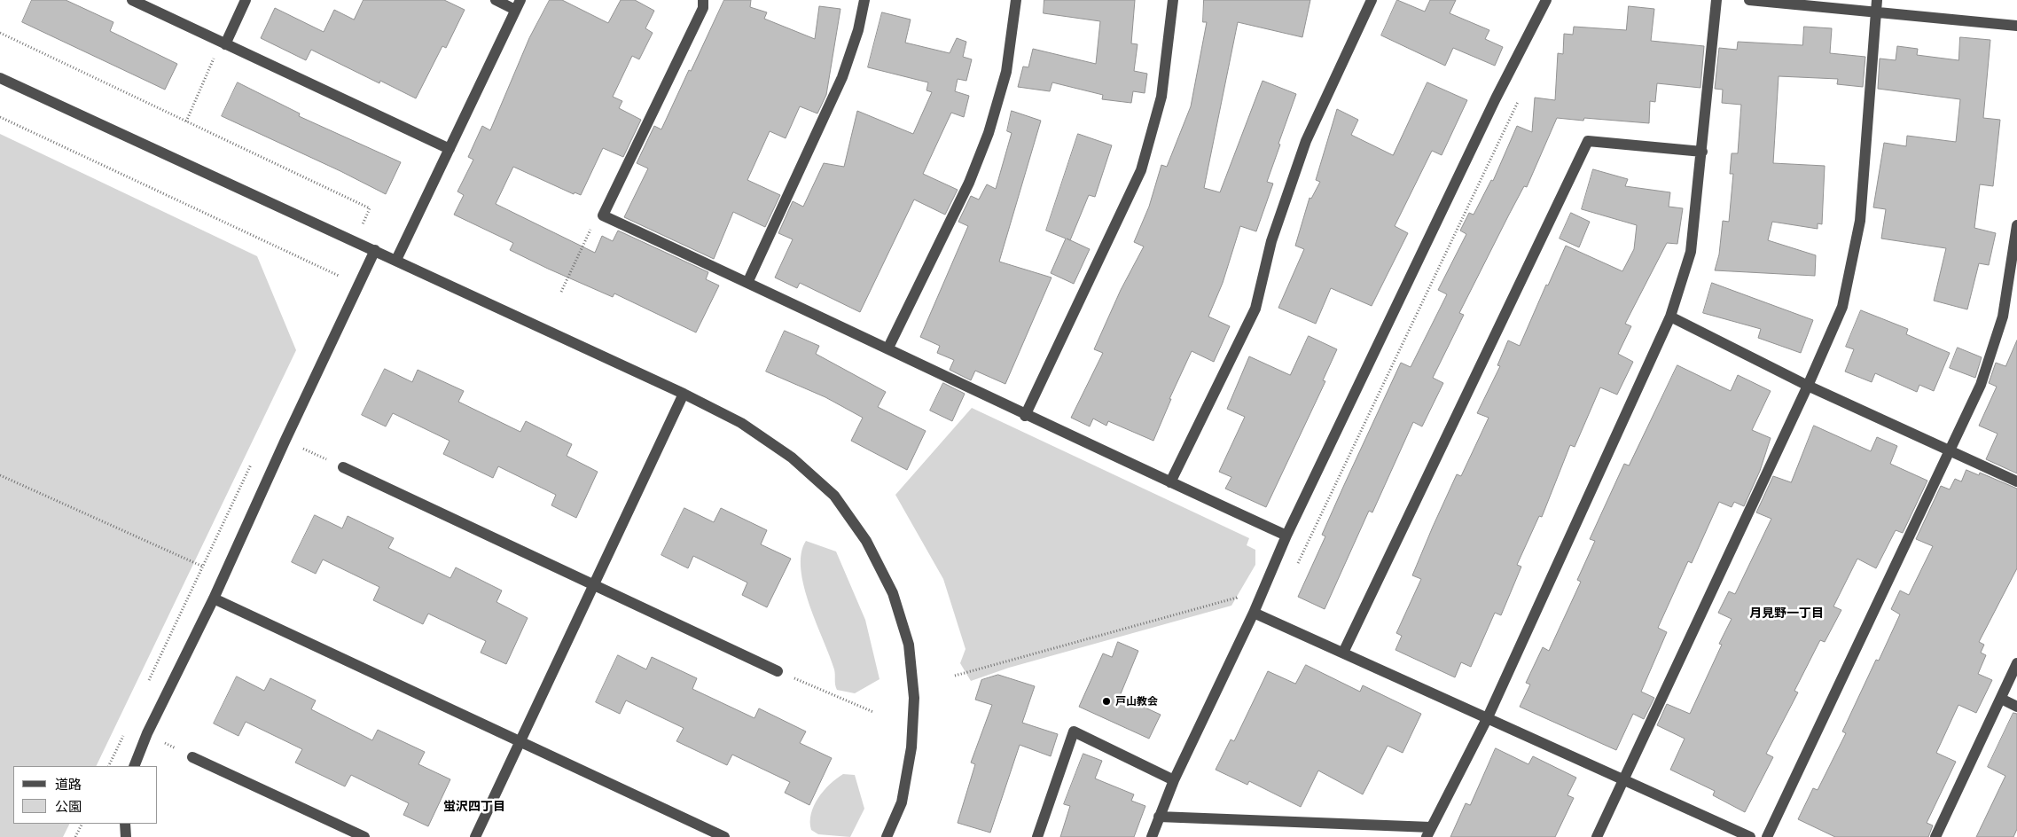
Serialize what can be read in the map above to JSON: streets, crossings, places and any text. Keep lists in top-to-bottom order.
{
  "districts": ["月見野一丁目", "蛍沢四丁目"],
  "places": ["戸山教会"],
  "legend": ["道路", "公園"]
}
